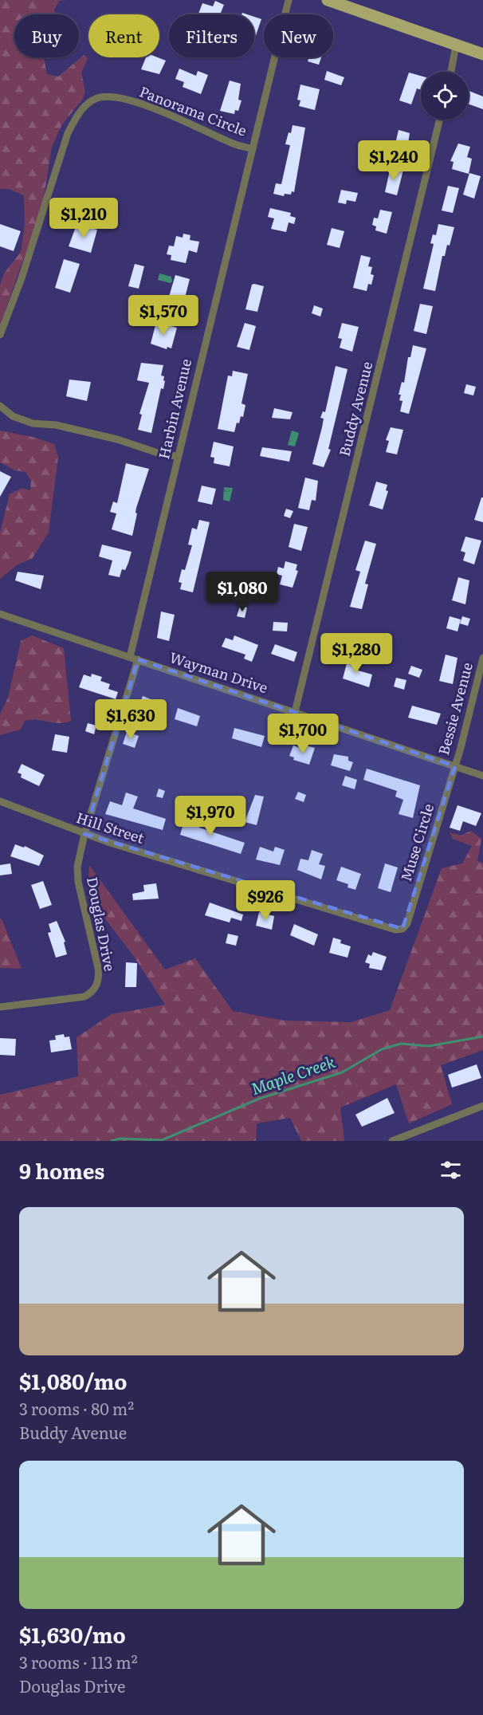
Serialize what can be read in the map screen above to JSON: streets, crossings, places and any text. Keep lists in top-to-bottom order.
{
  "streets": {
    "street": [
      "Panorama Circle",
      "Harbin Avenue",
      "Buddy Avenue",
      "Wayman Drive",
      "Bessie Avenue",
      "Hill Street",
      "Muse Circle",
      "Douglas Drive"
    ]
  },
  "crossings": [
    ["Panorama Circle", "Harbin Avenue"],
    ["Harbin Avenue", "Wayman Drive"],
    ["Harbin Avenue", "Douglas Drive"],
    ["Buddy Avenue", "Wayman Drive"],
    ["Wayman Drive", "Bessie Avenue"],
    ["Wayman Drive", "Muse Circle"],
    ["Wayman Drive", "Douglas Drive"],
    ["Bessie Avenue", "Muse Circle"],
    ["Hill Street", "Muse Circle"],
    ["Hill Street", "Douglas Drive"]
  ],
  "water": ["Maple Creek"],
  "page": {
    "chip": [
      "Buy",
      "Rent",
      "Filters",
      "New"
    ],
    "price": [
      "$1,240",
      "$1,210",
      "$1,570",
      "$1,080",
      "$1,280",
      "$1,630",
      "$1,700",
      "$1,970",
      "$926"
    ],
    "heading": "9 homes",
    "list": [
      {
        "name": "$1,080/mo",
        "note": "3 rooms · 80 m² · Buddy Avenue"
      },
      {
        "name": "$1,630/mo",
        "note": "3 rooms · 113 m² · Douglas Drive"
      }
    ]
  }
}
